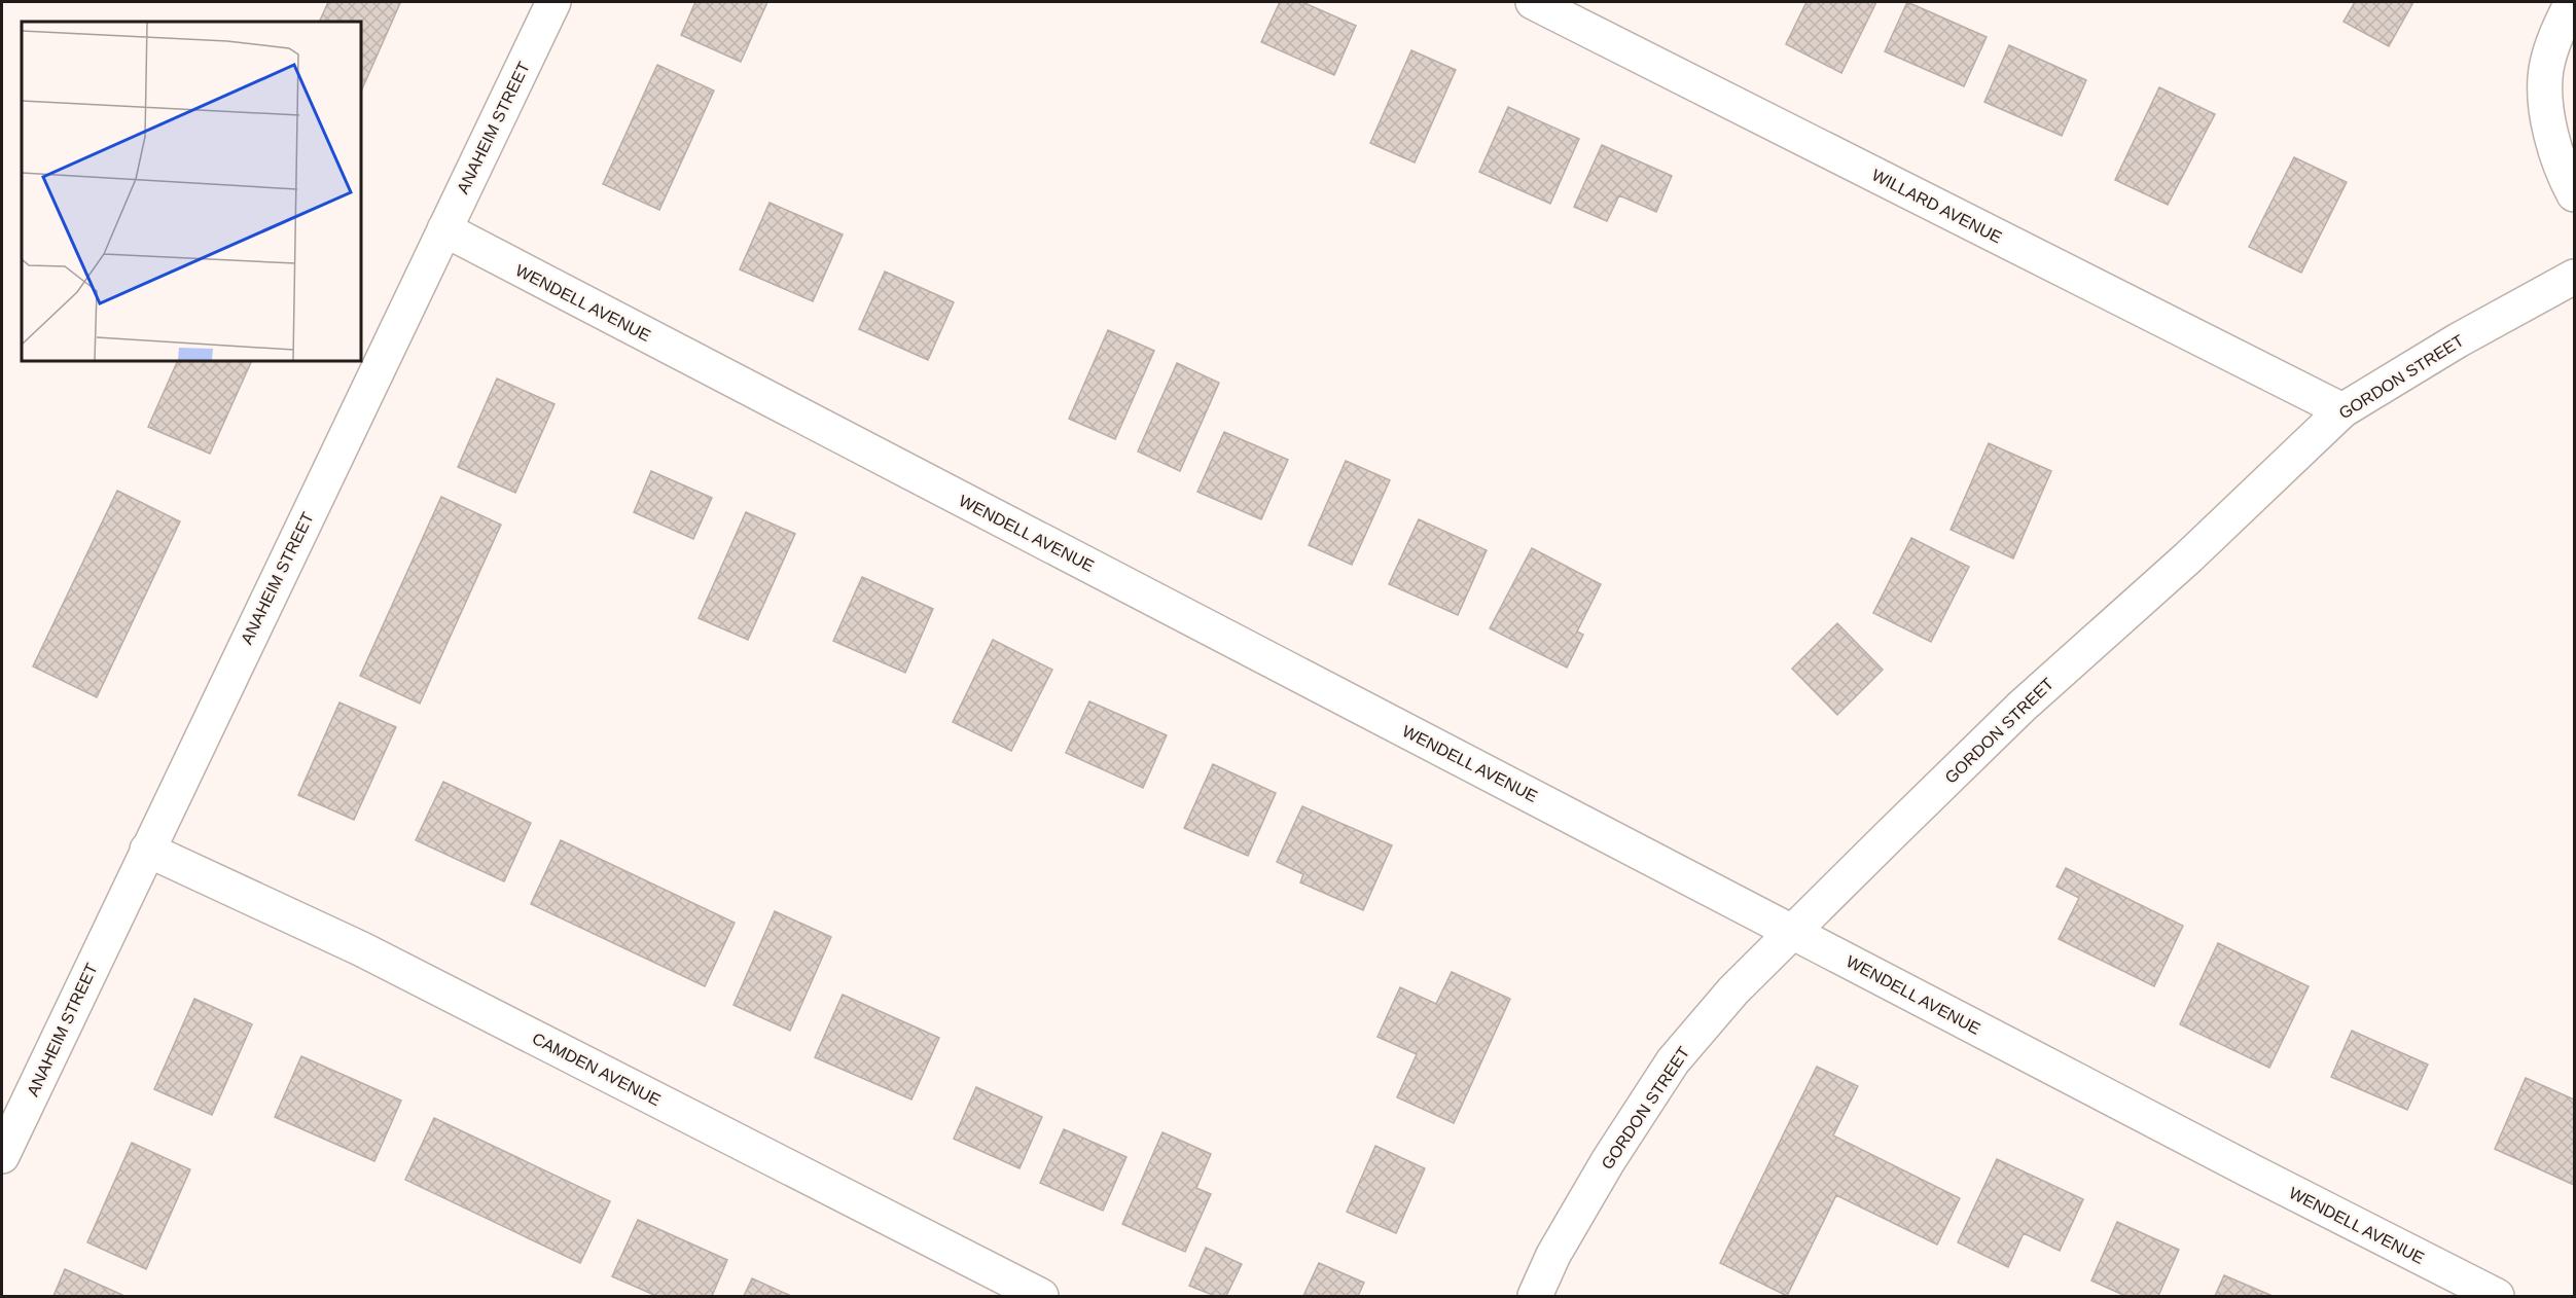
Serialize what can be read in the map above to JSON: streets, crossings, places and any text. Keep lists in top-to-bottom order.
{
  "streets": {
    "street": [
      "ANAHEIM STREET",
      "WILLARD AVENUE",
      "WENDELL AVENUE",
      "GORDON STREET",
      "CAMDEN AVENUE"
    ]
  },
  "crossings": [
    ["ANAHEIM STREET", "WENDELL AVENUE"],
    ["ANAHEIM STREET", "CAMDEN AVENUE"],
    ["WILLARD AVENUE", "GORDON STREET"],
    ["WENDELL AVENUE", "GORDON STREET"]
  ]
}
